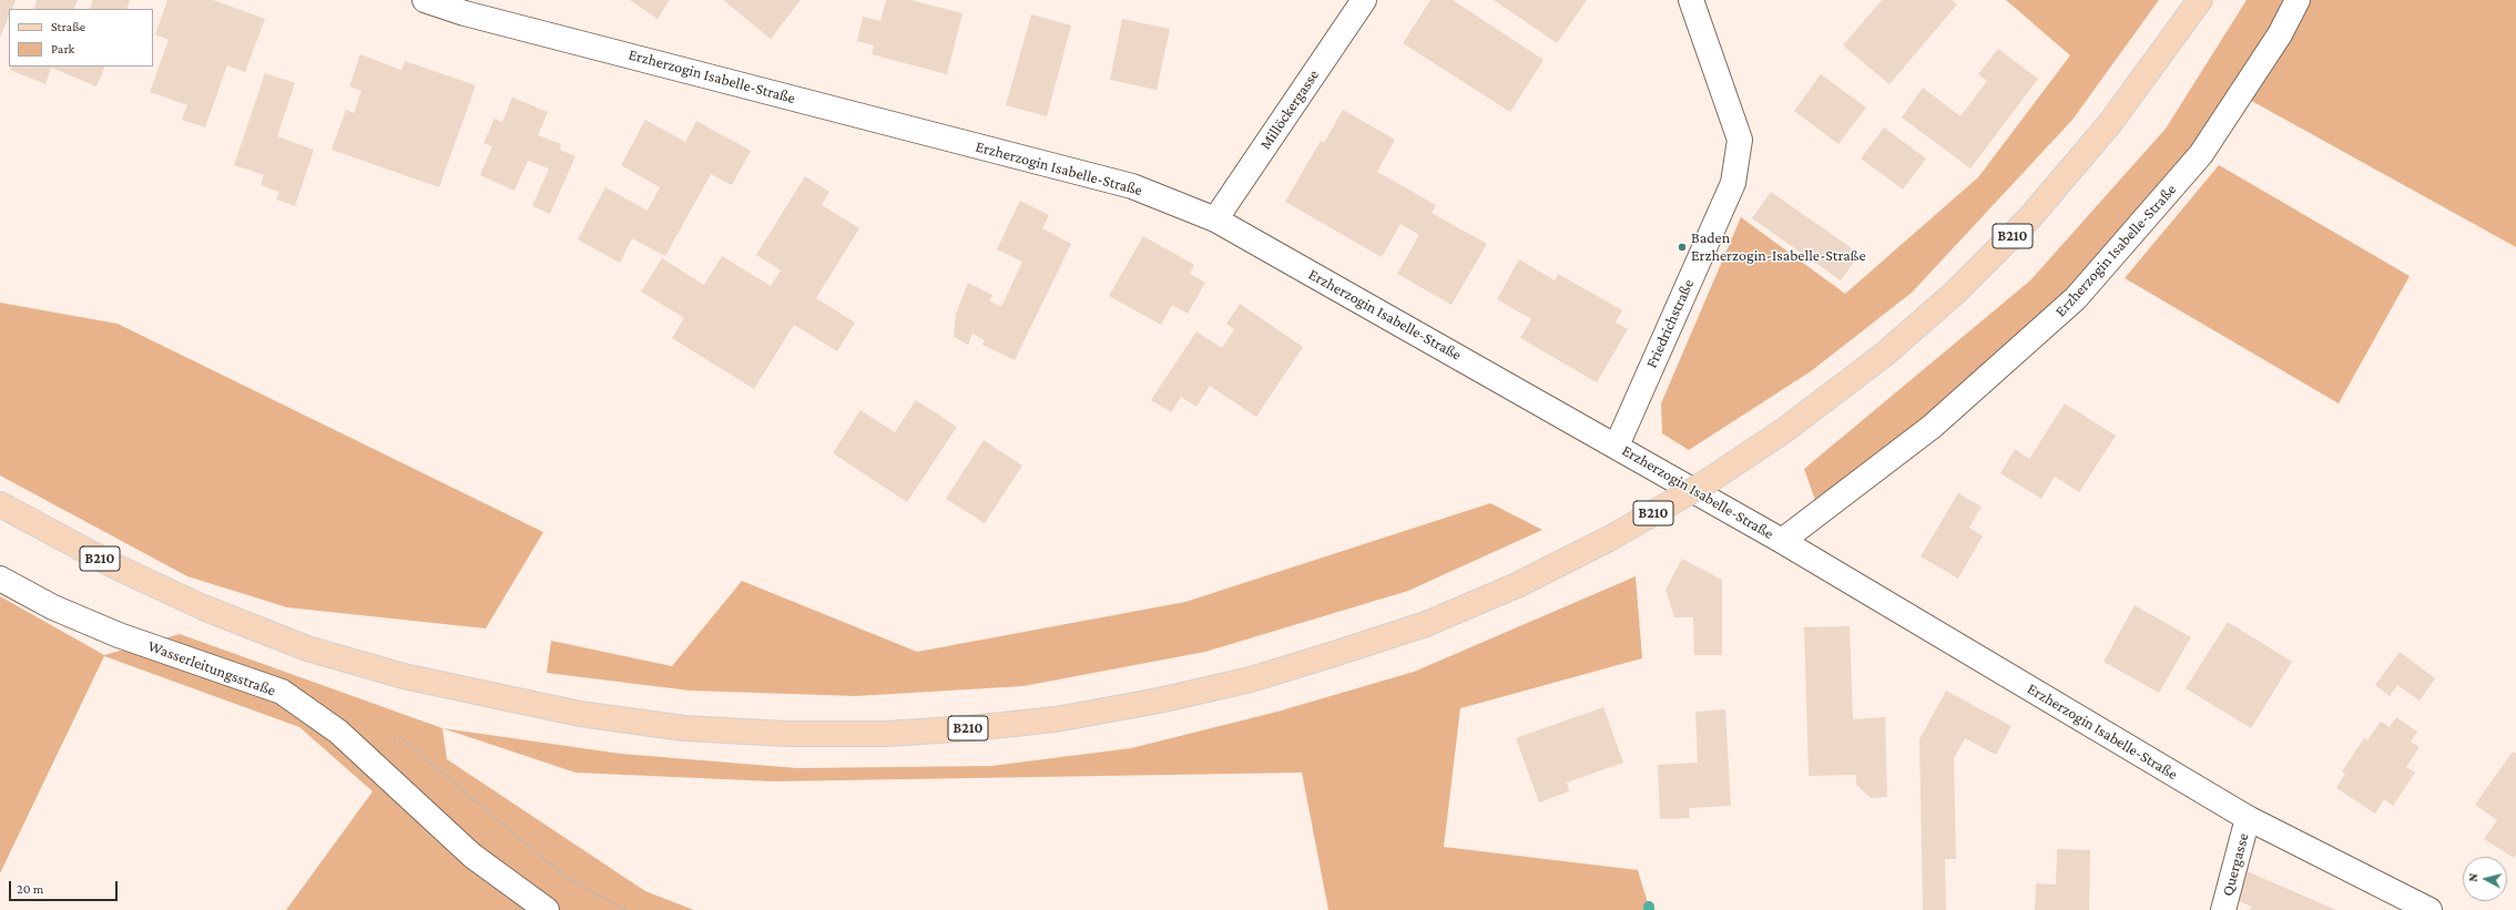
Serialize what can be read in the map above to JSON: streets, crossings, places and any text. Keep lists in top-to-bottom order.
{
  "streets": {
    "main road": ["B210"],
    "street": [
      "Erzherzogin Isabelle-Straße",
      "Millöckergasse",
      "Friedrichstraße",
      "Wasserleitungsstraße",
      "Quergasse"
    ]
  },
  "crossings": [
    ["Erzherzogin Isabelle-Straße", "Millöckergasse"],
    ["Erzherzogin Isabelle-Straße", "Friedrichstraße"],
    ["Erzherzogin Isabelle-Straße", "Quergasse"]
  ],
  "places": ["Baden Erzherzogin-Isabelle-Straße"],
  "legend": ["Straße", "Park"],
  "scale_bar": "20 m",
  "north": "left"
}
